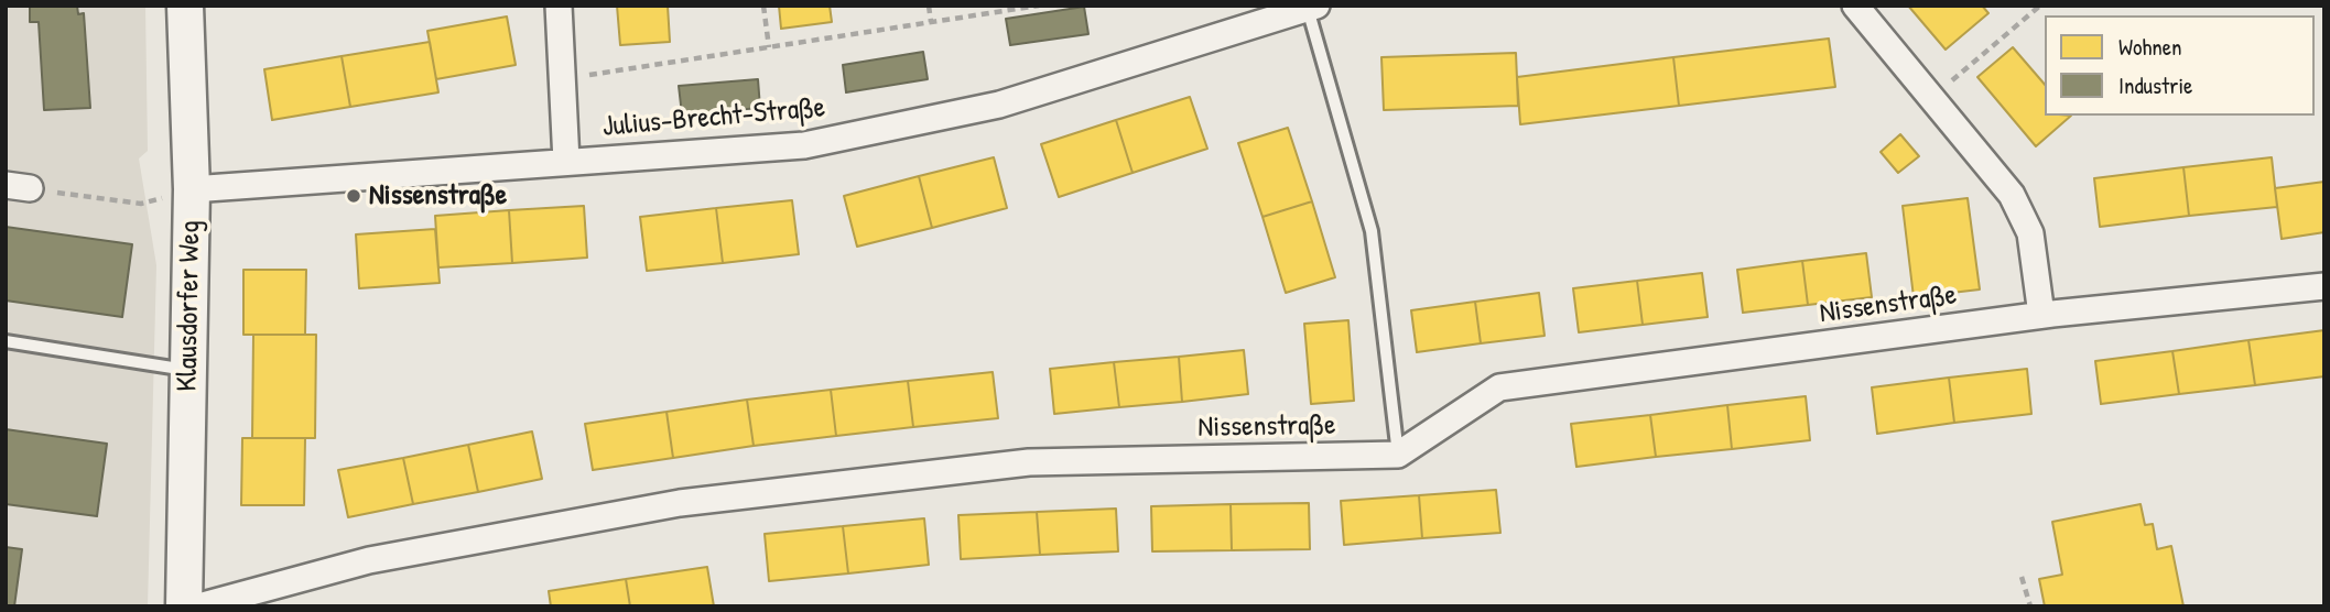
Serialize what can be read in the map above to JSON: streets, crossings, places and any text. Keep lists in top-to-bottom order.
{
  "streets": {
    "street": ["Julius-Brecht-Straße", "Nissenstraße", "Klausdorfer Weg"]
  },
  "crossings": [
    ["Julius-Brecht-Straße", "Klausdorfer Weg"]
  ],
  "places": ["Nissenstraße"],
  "legend": ["Wohnen", "Industrie"]
}
